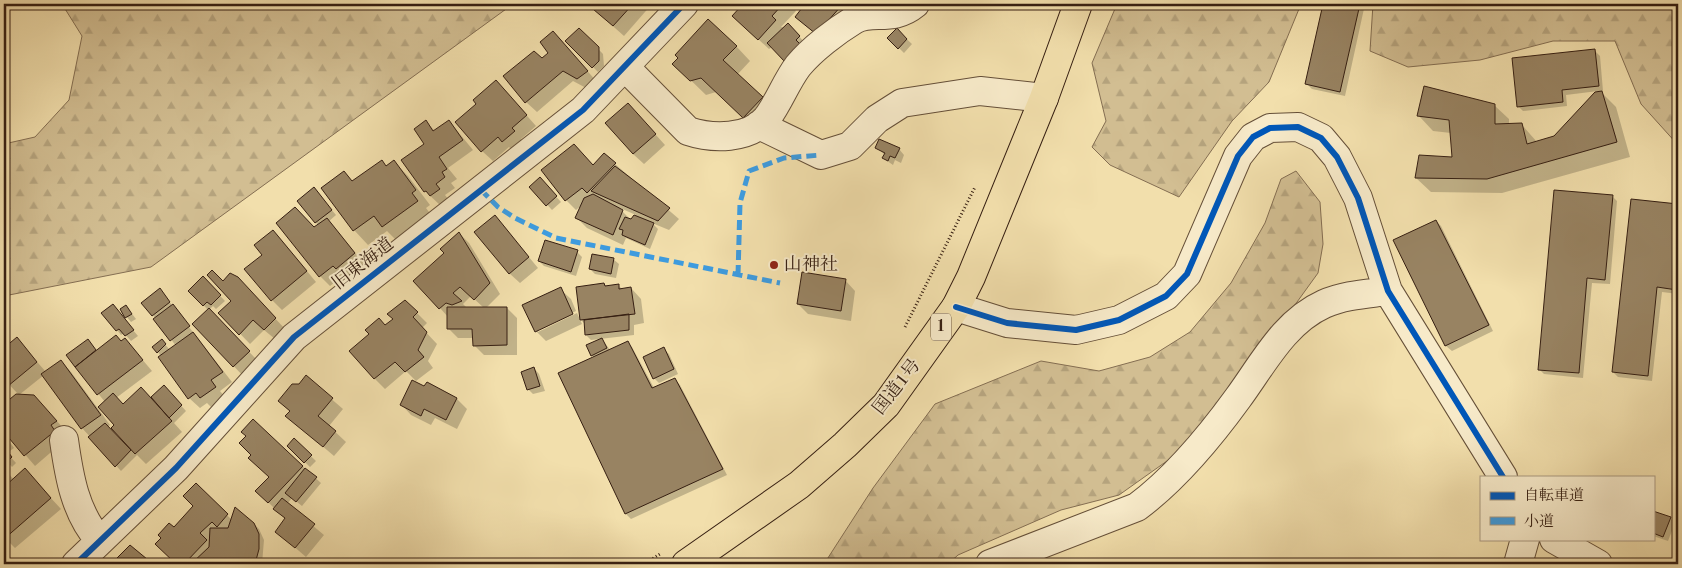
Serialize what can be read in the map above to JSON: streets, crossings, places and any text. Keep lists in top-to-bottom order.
{
  "streets": {
    "highway": ["1", "国道1号"],
    "street": ["旧東海道"]
  },
  "places": ["山神社"],
  "legend": ["自転車道", "小道"]
}
